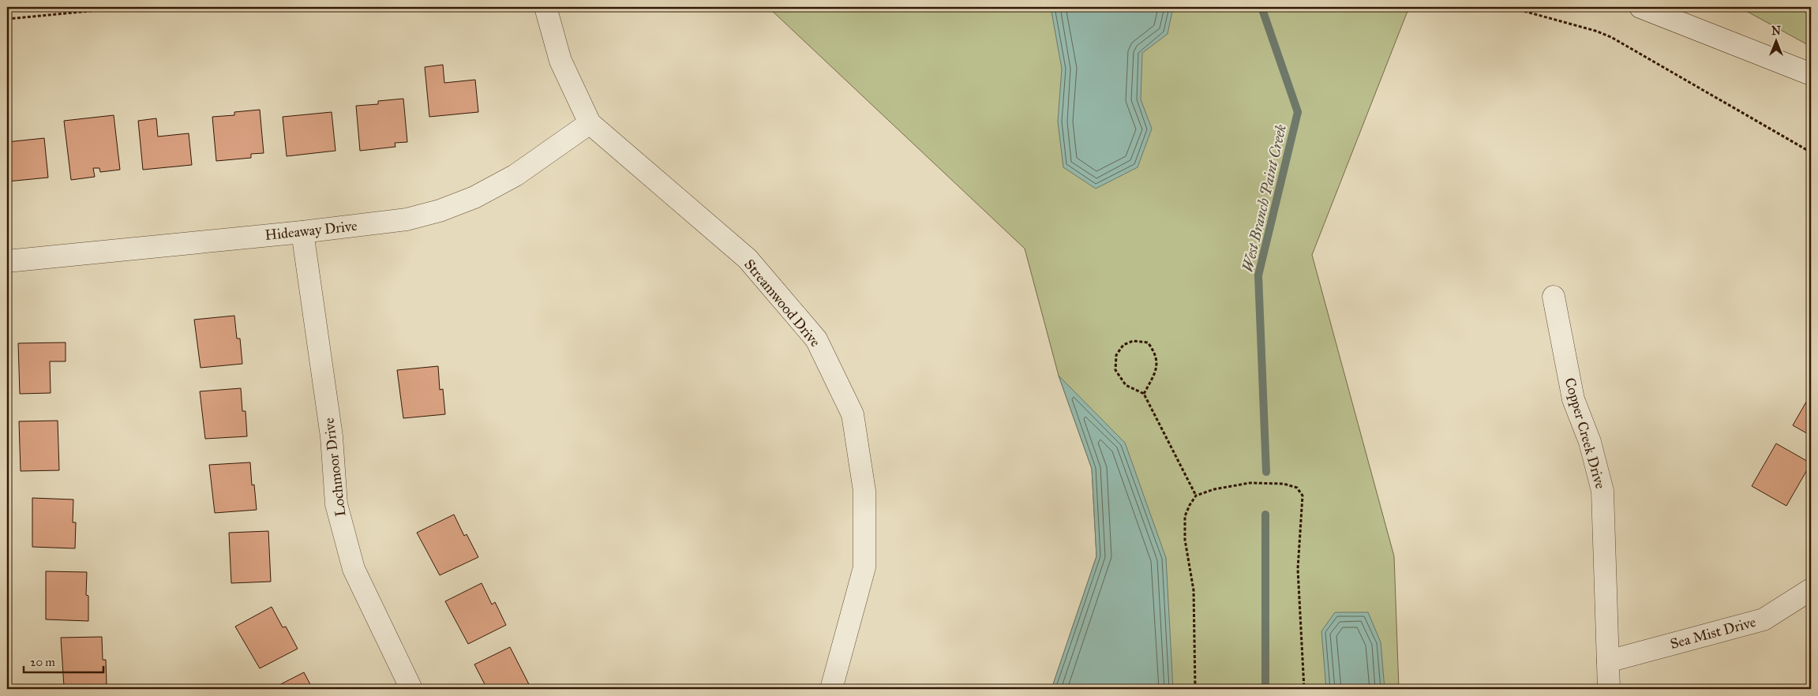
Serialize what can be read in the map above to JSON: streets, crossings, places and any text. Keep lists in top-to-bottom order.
{
  "streets": {
    "street": [
      "Hideaway Drive",
      "Streamwood Drive",
      "Copper Creek Drive",
      "Lochmoor Drive",
      "Sea Mist Drive"
    ]
  },
  "crossings": [
    ["Hideaway Drive", "Streamwood Drive"],
    ["Hideaway Drive", "Lochmoor Drive"],
    ["Copper Creek Drive", "Sea Mist Drive"]
  ],
  "water": ["West Branch Paint Creek"],
  "scale_bar": "20 m",
  "north": "top"
}
